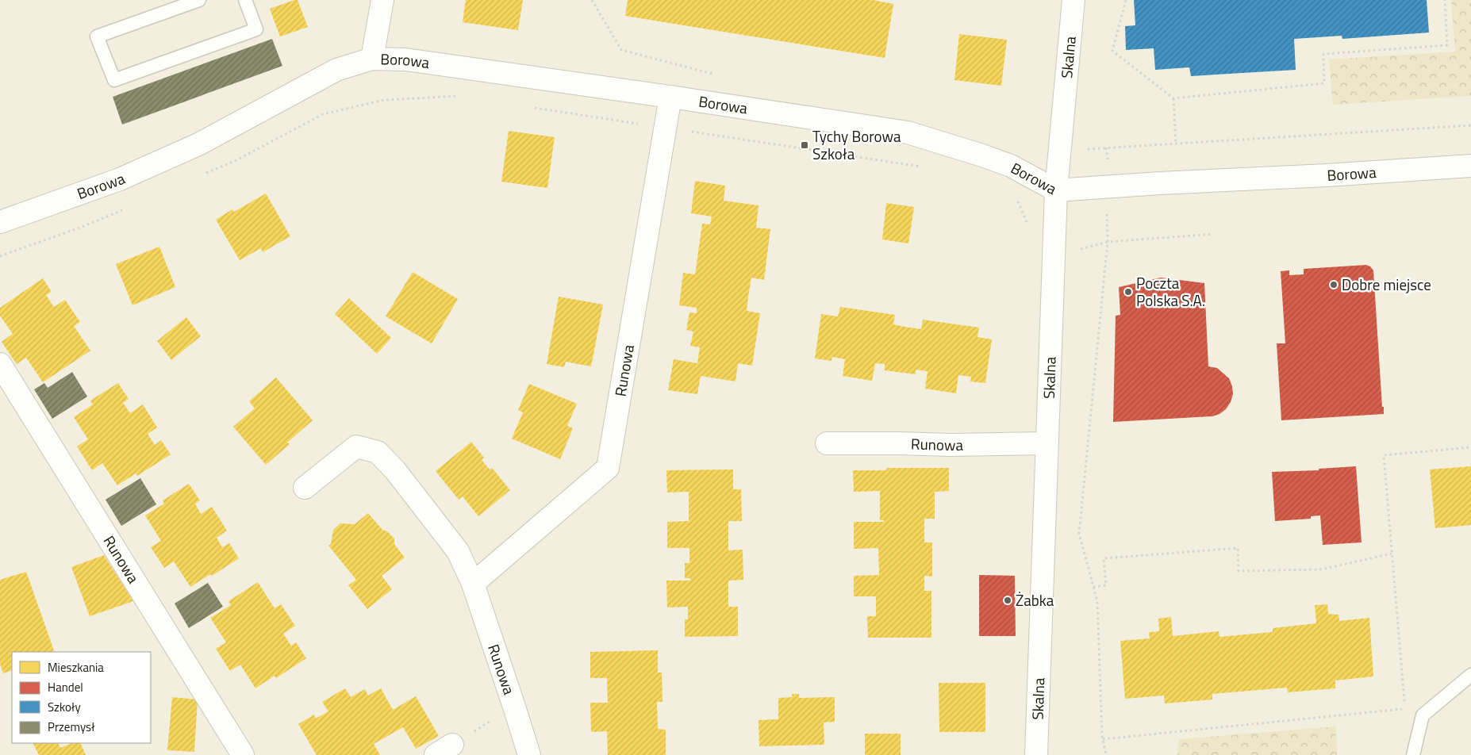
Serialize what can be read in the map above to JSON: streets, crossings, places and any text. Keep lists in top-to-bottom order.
{
  "streets": {
    "street": ["Skalna", "Borowa", "Runowa"]
  },
  "crossings": [
    ["Skalna", "Borowa"],
    ["Skalna", "Runowa"],
    ["Borowa", "Runowa"]
  ],
  "places": {
    "transit": ["Tychy Borowa Szkoła"],
    "other": ["Dobre miejsce", "Poczta Polska S.A.", "Żabka"]
  },
  "legend": [
    "Mieszkania",
    "Handel",
    "Szkoły",
    "Przemysł"
  ]
}
